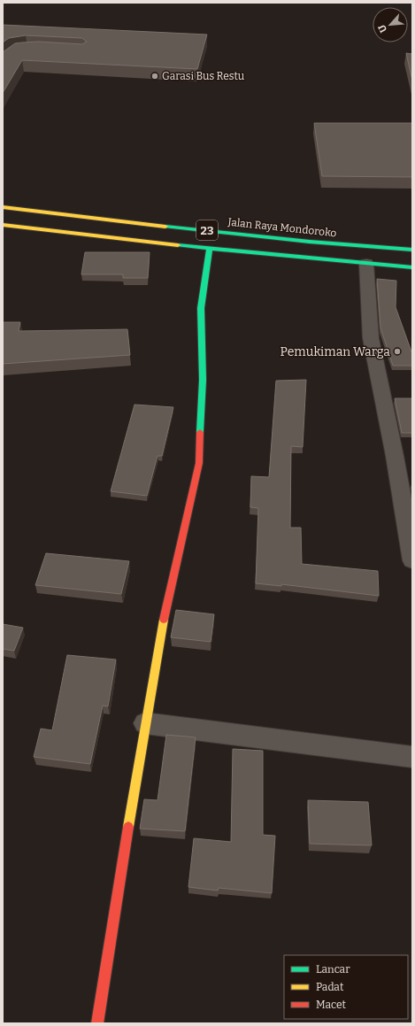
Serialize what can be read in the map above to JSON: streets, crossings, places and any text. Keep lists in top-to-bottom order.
{
  "streets": {
    "main road": ["Jalan Raya Mondoroko", "23"]
  },
  "places": ["Garasi Bus Restu", "Pemukiman Warga"],
  "legend": ["Lancar", "Padat", "Macet"],
  "north": "bottom left"
}
